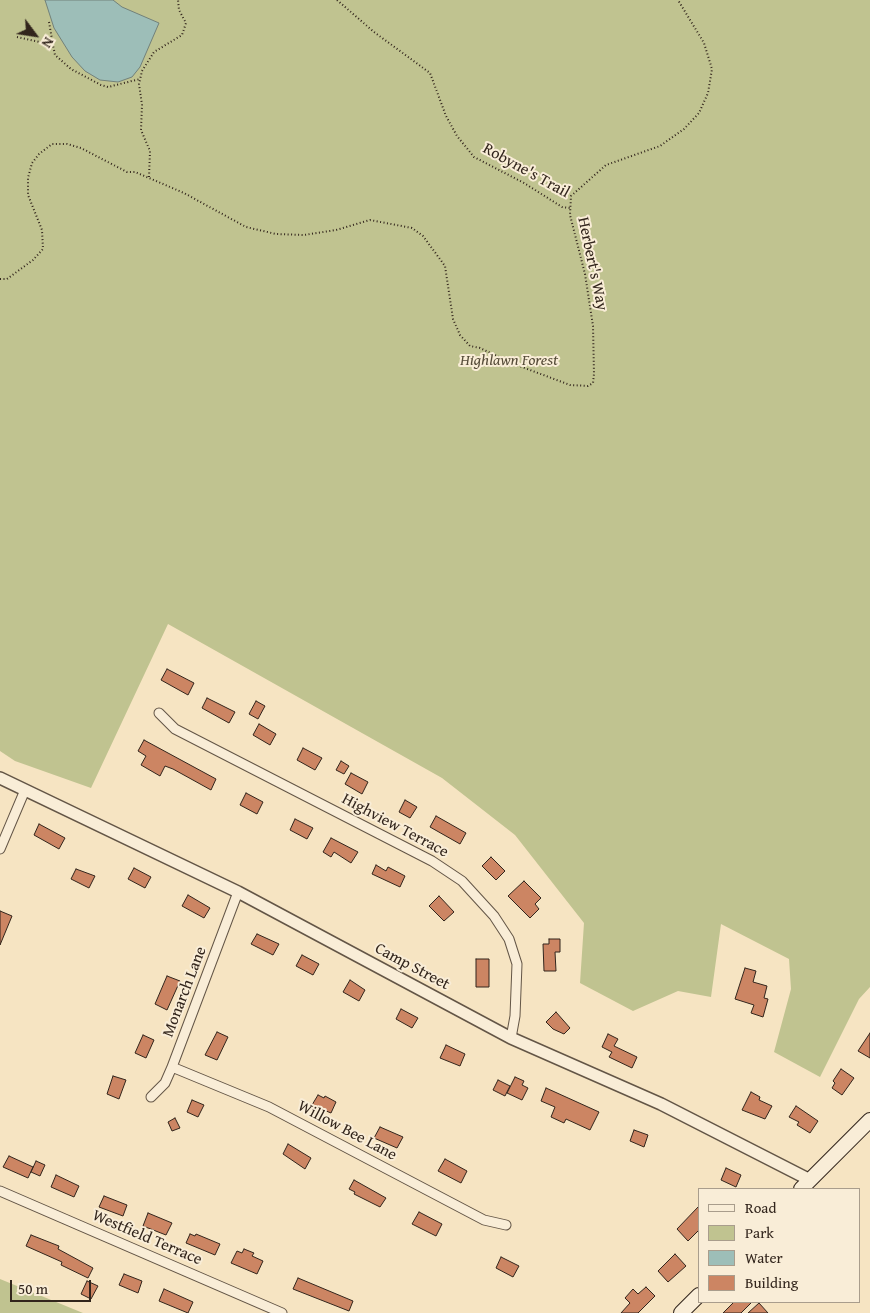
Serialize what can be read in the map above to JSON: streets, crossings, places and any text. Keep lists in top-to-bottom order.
{
  "streets": {
    "street": [
      "Highview Terrace",
      "Camp Street",
      "Monarch Lane",
      "Willow Bee Lane",
      "Westfield Terrace"
    ],
    "path": ["Robyne's Trail", "Herbert's Way"]
  },
  "crossings": [
    ["Robyne's Trail", "Herbert's Way"],
    ["Highview Terrace", "Camp Street"],
    ["Camp Street", "Monarch Lane"],
    ["Monarch Lane", "Willow Bee Lane"]
  ],
  "parks": ["Highlawn Forest"],
  "legend": [
    "Road",
    "Park",
    "Water",
    "Building"
  ],
  "scale_bar": "50 m",
  "north": "bottom right"
}
